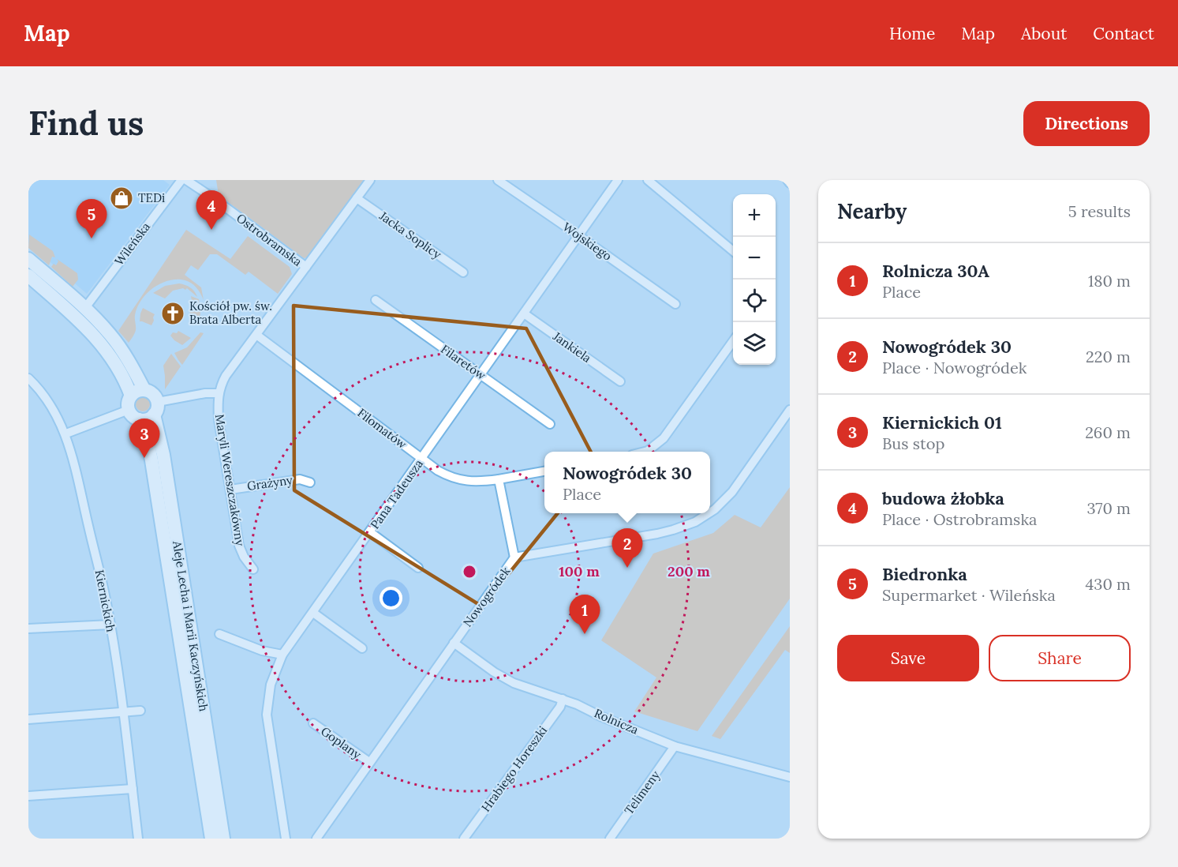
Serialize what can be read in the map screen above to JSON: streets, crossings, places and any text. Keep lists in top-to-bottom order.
{
  "streets": {
    "main road": ["Aleje Lecha i Marii Kaczyńskich"],
    "street": [
      "Jacka Soplicy",
      "Ostrobramska",
      "Wojskiego",
      "Wileńska",
      "Jankiela",
      "Filaretów",
      "Filomatów",
      "Maryli Wereszczakówny",
      "Grażyny",
      "Pana Tadeusza",
      "Nowogródek",
      "Kiernickich",
      "Rolnicza",
      "Goplany",
      "Hrabiego Horeszki",
      "Telimeny"
    ]
  },
  "crossings": [
    ["Jacka Soplicy", "Maryli Wereszczakówny"],
    ["Ostrobramska", "Maryli Wereszczakówny"],
    ["Wojskiego", "Pana Tadeusza"],
    ["Jankiela", "Pana Tadeusza"],
    ["Filaretów", "Pana Tadeusza"],
    ["Filomatów", "Maryli Wereszczakówny"],
    ["Filomatów", "Pana Tadeusza"],
    ["Maryli Wereszczakówny", "Grażyny"],
    ["Nowogródek", "Rolnicza"],
    ["Nowogródek", "Goplany"],
    ["Rolnicza", "Hrabiego Horeszki"],
    ["Rolnicza", "Telimeny"]
  ],
  "places": {
    "shop": ["TEDi"],
    "church": ["Kościół pw. św. Brata Alberta"]
  },
  "page": {
    "header": "Map",
    "nav": [
      "Home",
      "Map",
      "About",
      "Contact"
    ],
    "buttons": [
      "Directions",
      ["Save", "Share"]
    ],
    "title": "Find us",
    "heading": ["Nearby", "5 results"],
    "pins": [
      "4",
      "5",
      "3",
      "2",
      "1"
    ],
    "map_buttons": ["+", "−"],
    "list": [
      {
        "mark": "1",
        "name": "Rolnicza 30A",
        "note": "Place",
        "value": "180 m"
      },
      {
        "mark": "2",
        "name": "Nowogródek 30",
        "note": "Place · Nowogródek",
        "value": "220 m"
      },
      {
        "mark": "3",
        "name": "Kiernickich 01",
        "note": "Bus stop",
        "value": "260 m"
      },
      {
        "mark": "4",
        "name": "budowa żłobka",
        "note": "Place · Ostrobramska",
        "value": "370 m"
      },
      {
        "mark": "5",
        "name": "Biedronka",
        "note": "Supermarket · Wileńska",
        "value": "430 m"
      }
    ],
    "popup": ["Nowogródek 30", "Place"]
  },
  "rings": ["100 m", "200 m"]
}
